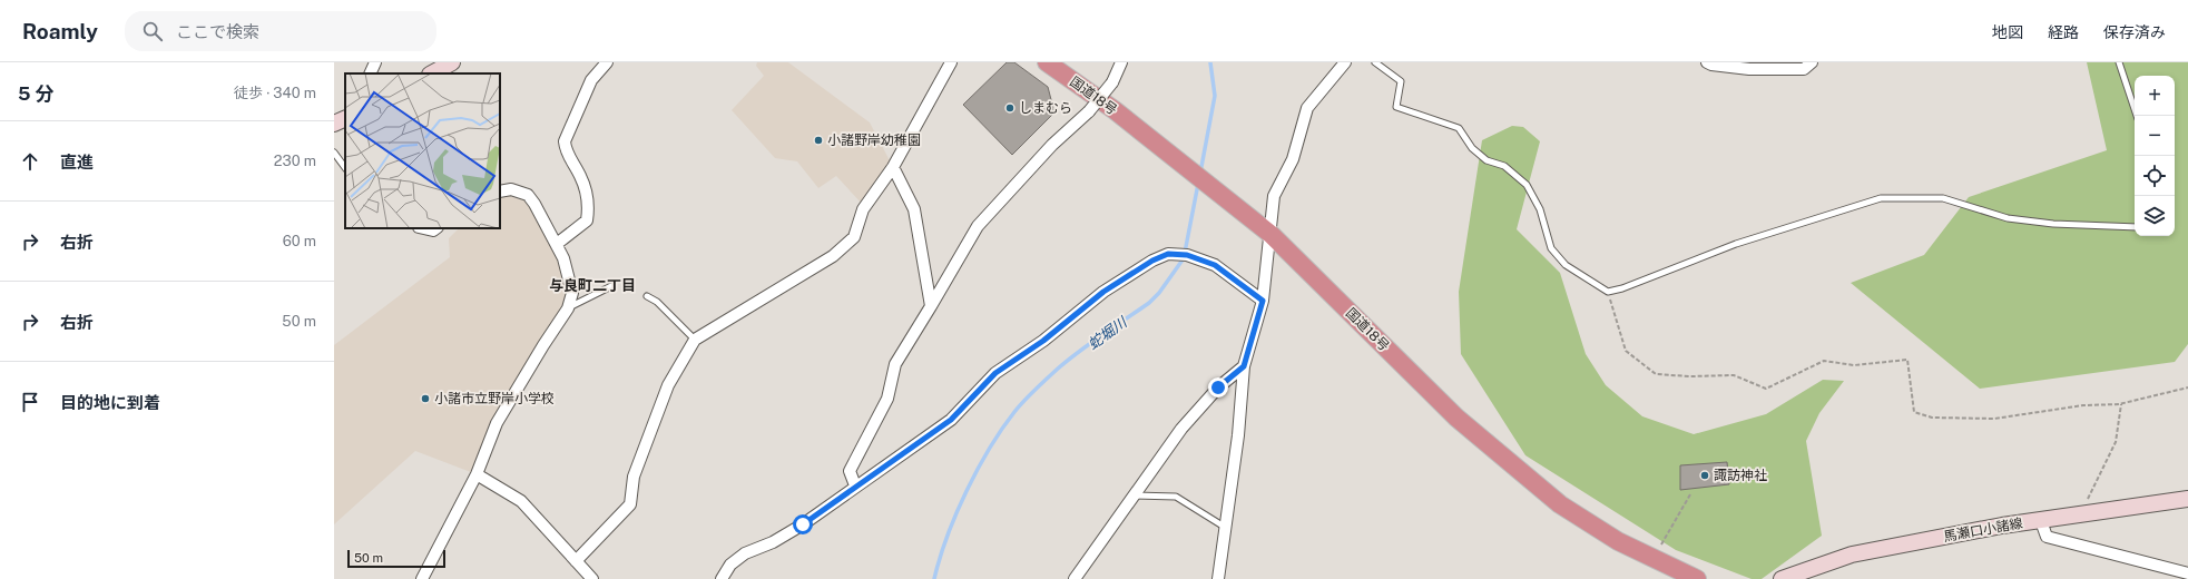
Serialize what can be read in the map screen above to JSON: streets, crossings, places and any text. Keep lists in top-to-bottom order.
{
  "streets": {
    "highway": ["国道18号"],
    "main road": ["馬瀬口小諸線"]
  },
  "districts": ["与良町二丁目"],
  "water": ["蛇堀川"],
  "places": [
    "しまむら",
    "小諸野岸幼稚園",
    "小諸市立野岸小学校",
    "諏訪神社"
  ],
  "scale_bar": "50 m",
  "page": {
    "header": "Roamly",
    "search": "ここで検索",
    "nav": ["地図", "経路", "保存済み"],
    "heading": ["5 分", "徒歩 · 340 m"],
    "map_buttons": ["+", "−"],
    "list": [
      ["直進", "230 m"],
      ["右折", "60 m"],
      ["右折", "50 m"],
      "目的地に到着"
    ],
    "scale": "50 m"
  }
}
